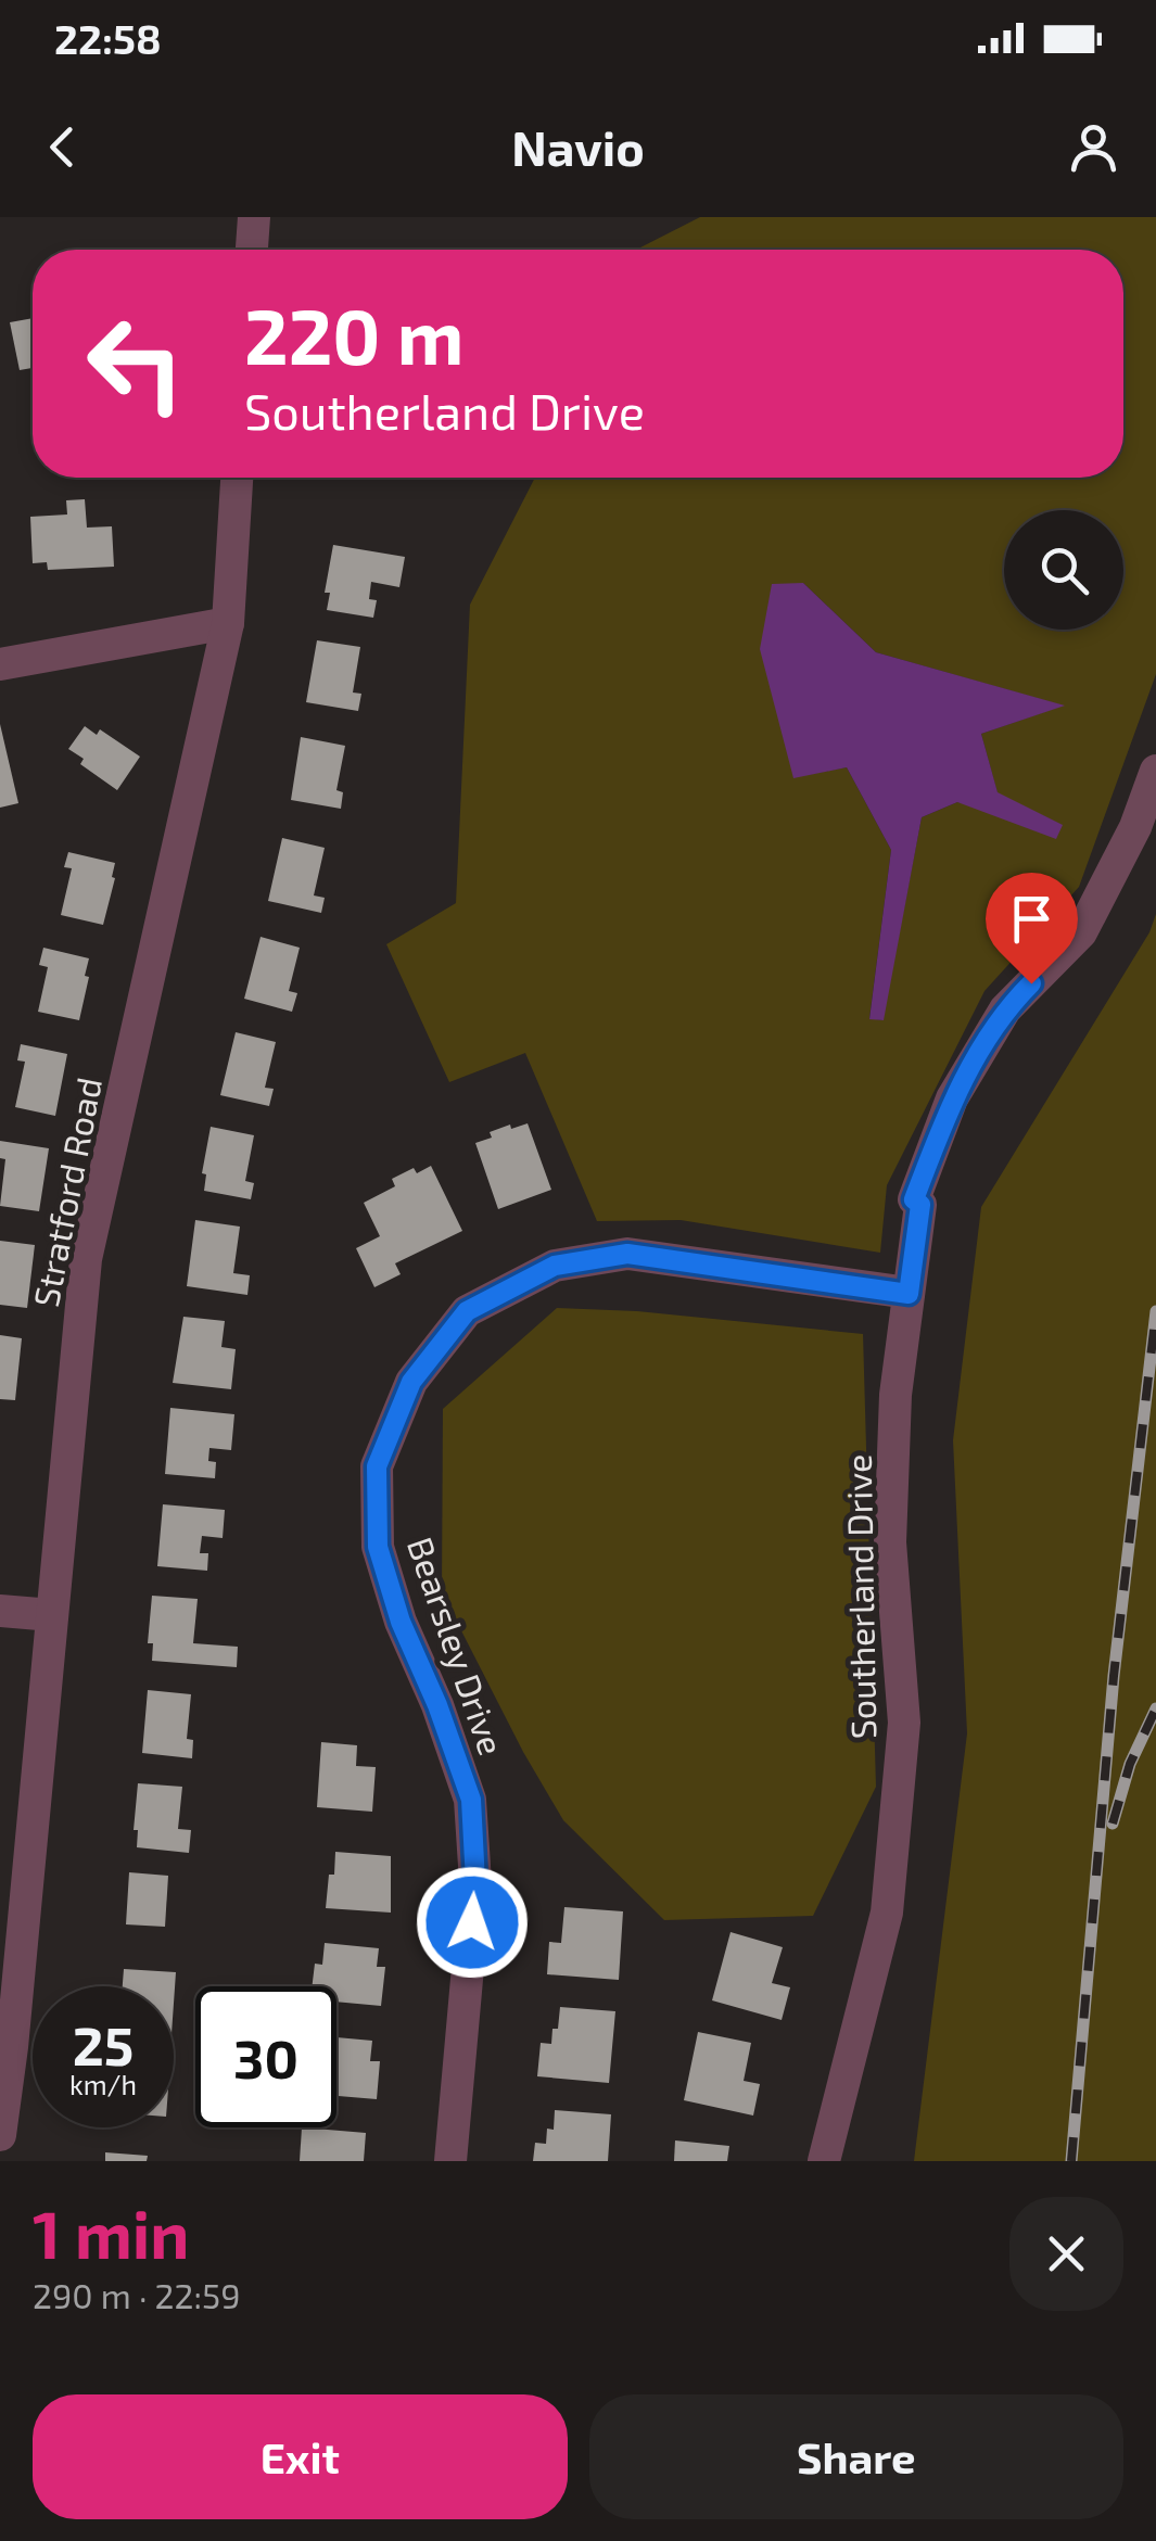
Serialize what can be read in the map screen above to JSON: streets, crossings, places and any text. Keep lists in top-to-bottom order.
{
  "streets": {
    "street": ["Stratford Road", "Southerland Drive", "Bearsley Drive"]
  },
  "crossings": [
    ["Southerland Drive", "Bearsley Drive"]
  ],
  "page": {
    "status": "22:58",
    "header": "Navio",
    "turn": ["220 m", "Southerland Drive"],
    "speed": "25 km/h",
    "limit": "30",
    "heading": ["1 min", "290 m · 22:59"],
    "buttons": ["Exit", "Share"]
  }
}
